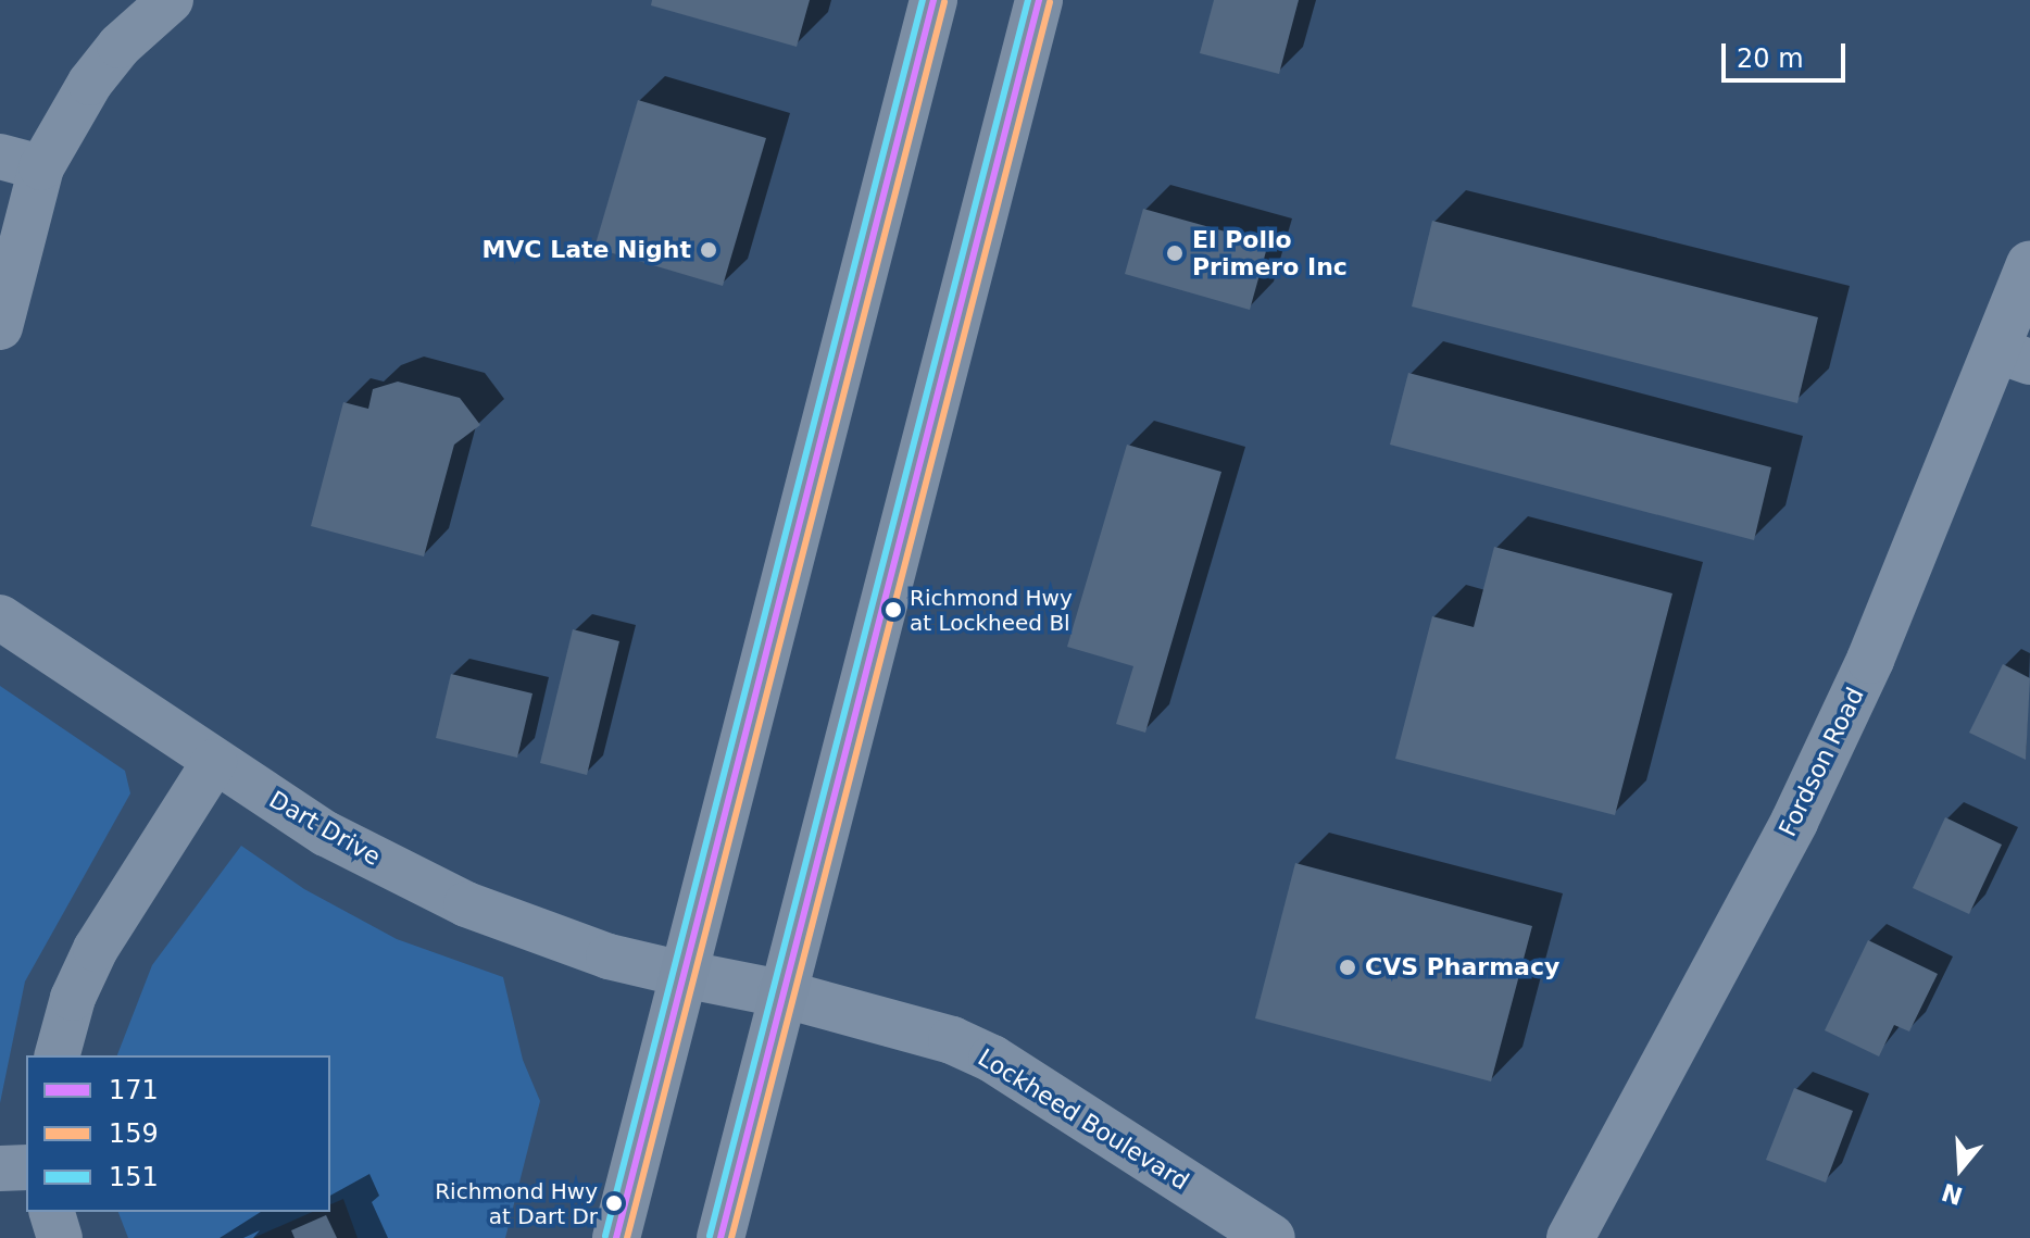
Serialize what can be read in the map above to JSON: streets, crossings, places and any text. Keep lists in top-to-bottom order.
{
  "streets": {
    "street": ["Fordson Road", "Dart Drive", "Lockheed Boulevard"]
  },
  "crossings": [
    ["Dart Drive", "Lockheed Boulevard"]
  ],
  "places": [
    "MVC Late Night",
    "El Pollo Primero Inc",
    "Richmond Hwy at Lockheed Bl",
    "CVS Pharmacy",
    "Richmond Hwy at Dart Dr"
  ],
  "lines": ["transit line 171", "transit line 151", "transit line 159"],
  "legend": ["171", "159", "151"],
  "scale_bar": "20 m",
  "north": "bottom"
}
